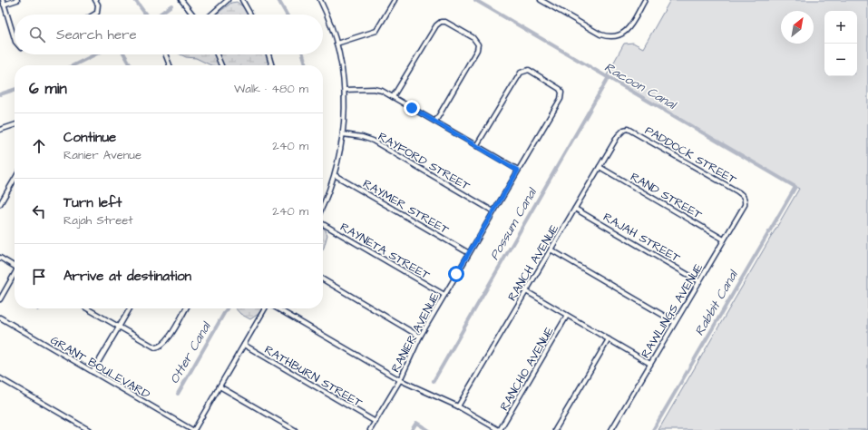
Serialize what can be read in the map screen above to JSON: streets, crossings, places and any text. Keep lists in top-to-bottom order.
{
  "streets": {
    "street": [
      "PADDOCK STREET",
      "RAYFORD STREET",
      "RAND STREET",
      "RAYMER STREET",
      "RAJAH STREET",
      "RAYNETA STREET",
      "RANCH AVENUE",
      "RAWLINGS AVENUE",
      "RANIER AVENUE",
      "GRANT BOULEVARD",
      "RANCHO AVENUE",
      "RATHBURN STREET"
    ]
  },
  "crossings": [
    ["PADDOCK STREET", "RANCH AVENUE"],
    ["PADDOCK STREET", "RAWLINGS AVENUE"],
    ["RAYFORD STREET", "RANIER AVENUE"],
    ["RAND STREET", "RANCH AVENUE"],
    ["RAND STREET", "RAWLINGS AVENUE"],
    ["RAYMER STREET", "RANIER AVENUE"],
    ["RAJAH STREET", "RANCH AVENUE"],
    ["RAJAH STREET", "RAWLINGS AVENUE"],
    ["RAYNETA STREET", "RANIER AVENUE"],
    ["RANIER AVENUE", "RATHBURN STREET"]
  ],
  "water": [
    "Racoon Canal",
    "Possum Canal",
    "Rabbit Canal",
    "Otter Canal"
  ],
  "north": "top right",
  "page": {
    "map_buttons": ["+", "−"],
    "search": "Search here",
    "heading": ["6 min", "Walk · 480 m"],
    "list": [
      ["Continue", "Ranier Avenue", "240 m"],
      ["Turn left", "Rajah Street", "240 m"],
      "Arrive at destination"
    ]
  }
}
